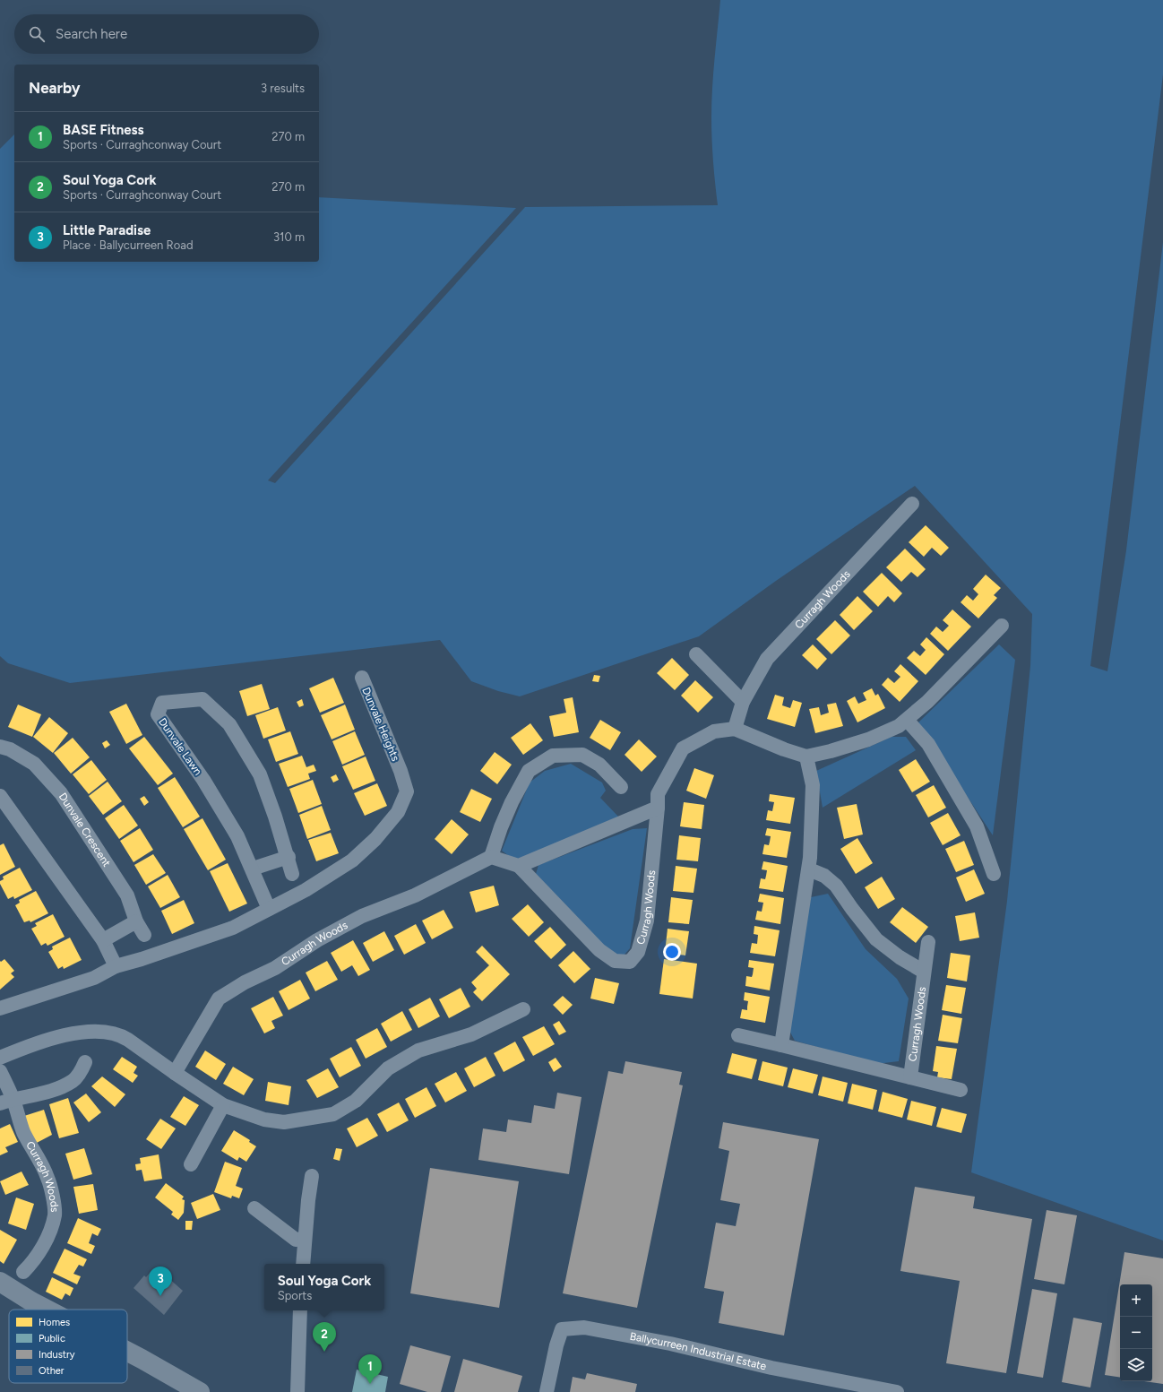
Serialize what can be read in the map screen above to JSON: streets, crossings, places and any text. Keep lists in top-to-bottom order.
{
  "streets": {
    "street": [
      "Curragh Woods",
      "Dunvale Heights",
      "Dunvale Lawn",
      "Dunvale Crescent",
      "Ballycurreen Industrial Estate"
    ]
  },
  "crossings": [
    ["Dunvale Heights", "Dunvale Lawn"]
  ],
  "legend": [
    "Homes",
    "Public",
    "Industry",
    "Other"
  ],
  "page": {
    "search": "Search here",
    "heading": ["Nearby", "3 results"],
    "list": [
      {
        "mark": "1",
        "name": "BASE Fitness",
        "note": "Sports · Curraghconway Court",
        "value": "270 m"
      },
      {
        "mark": "2",
        "name": "Soul Yoga Cork",
        "note": "Sports · Curraghconway Court",
        "value": "270 m"
      },
      {
        "mark": "3",
        "name": "Little Paradise",
        "note": "Place · Ballycurreen Road",
        "value": "310 m"
      }
    ],
    "popup": ["Soul Yoga Cork", "Sports"],
    "pins": ["3", "2", "1"],
    "map_buttons": ["+", "−"]
  }
}
